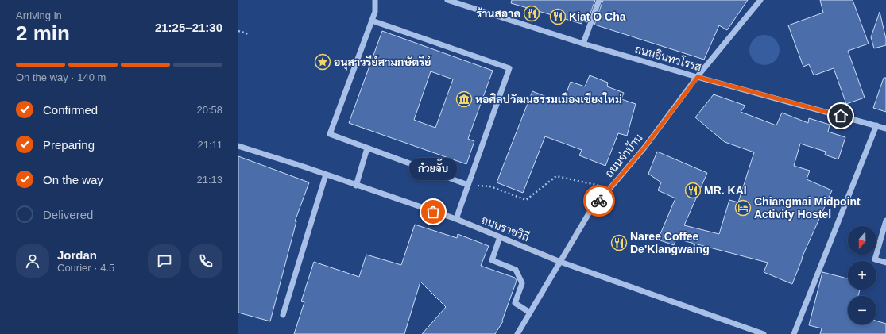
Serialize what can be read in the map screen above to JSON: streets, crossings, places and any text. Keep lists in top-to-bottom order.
{
  "streets": {
    "street": ["ถนนอินทวโรรส", "ถนนจ่าบ้าน", "ถนนราชวิถี"]
  },
  "crossings": [
    ["ถนนอินทวโรรส", "ถนนจ่าบ้าน"],
    ["ถนนจ่าบ้าน", "ถนนราชวิถี"]
  ],
  "places": {
    "restaurant": [
      "ร้านสอาด",
      "Kiat O Cha",
      "MR. KAI",
      "Naree Coffee De'Klangwaing"
    ],
    "place": ["อนุสาวรีย์สามกษัตริย์"],
    "museum": ["หอศิลปวัฒนธรรมเมืองเชียงใหม่"],
    "hotel": ["Chiangmai Midpoint Activity Hostel"],
    "other": ["ก๋วยจั๊บ"]
  },
  "north": "bottom",
  "page": {
    "heading": ["2 min", "Arriving in", "21:25–21:30"],
    "panel": ["Jordan", "Courier · 4.5"],
    "bar": "On the way · 140 m",
    "list": [
      ["Confirmed", "20:58"],
      ["Preparing", "21:11"],
      ["On the way", "21:13"],
      "Delivered"
    ],
    "bubble": "ก๋วยจั๊บ",
    "map_buttons": ["+", "−"]
  }
}
